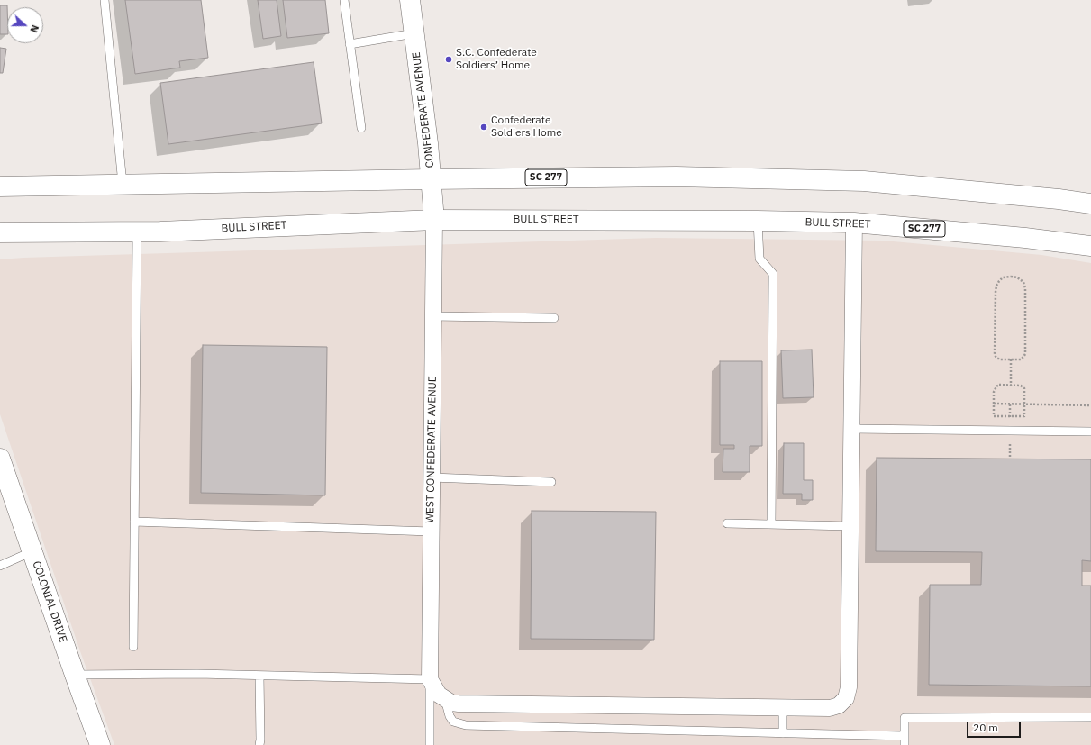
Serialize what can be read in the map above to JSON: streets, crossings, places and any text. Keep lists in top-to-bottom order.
{
  "streets": {
    "main road": [
      "CONFEDERATE AVENUE",
      "SC 277",
      "BULL STREET",
      "COLONIAL DRIVE"
    ],
    "street": ["WEST CONFEDERATE AVENUE"]
  },
  "crossings": [
    ["CONFEDERATE AVENUE", "SC 277"],
    ["CONFEDERATE AVENUE", "BULL STREET"],
    ["CONFEDERATE AVENUE", "WEST CONFEDERATE AVENUE"],
    ["BULL STREET", "WEST CONFEDERATE AVENUE"]
  ],
  "places": ["S.C. Confederate Soldiers’ Home", "Confederate Soldiers Home"],
  "scale_bar": "20 m",
  "north": "right"
}
